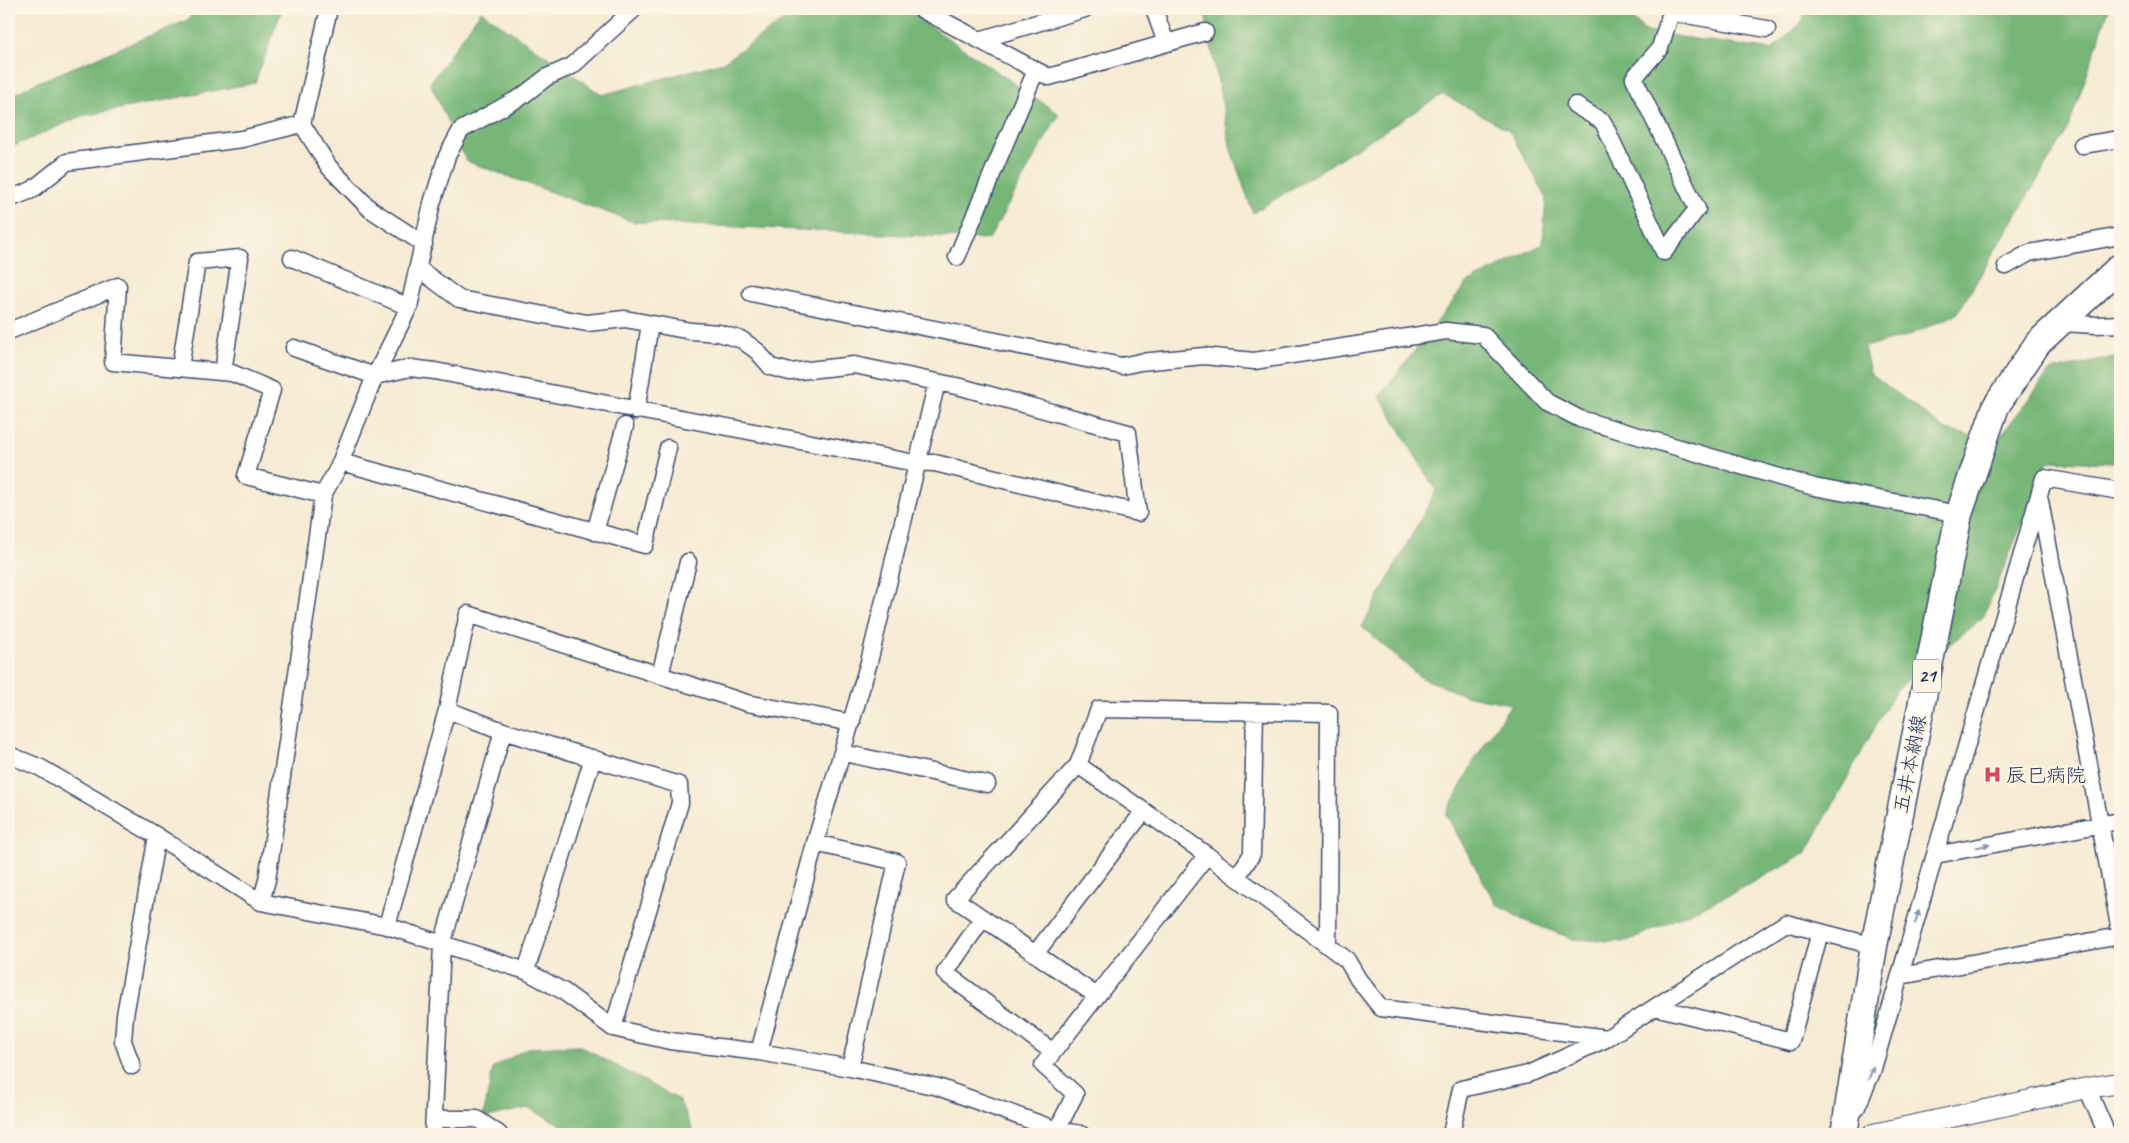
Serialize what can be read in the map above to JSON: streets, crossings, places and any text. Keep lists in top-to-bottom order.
{
  "streets": {
    "main road": ["21", "五井本納線"]
  },
  "places": {
    "hospital": ["辰巳病院"]
  }
}
